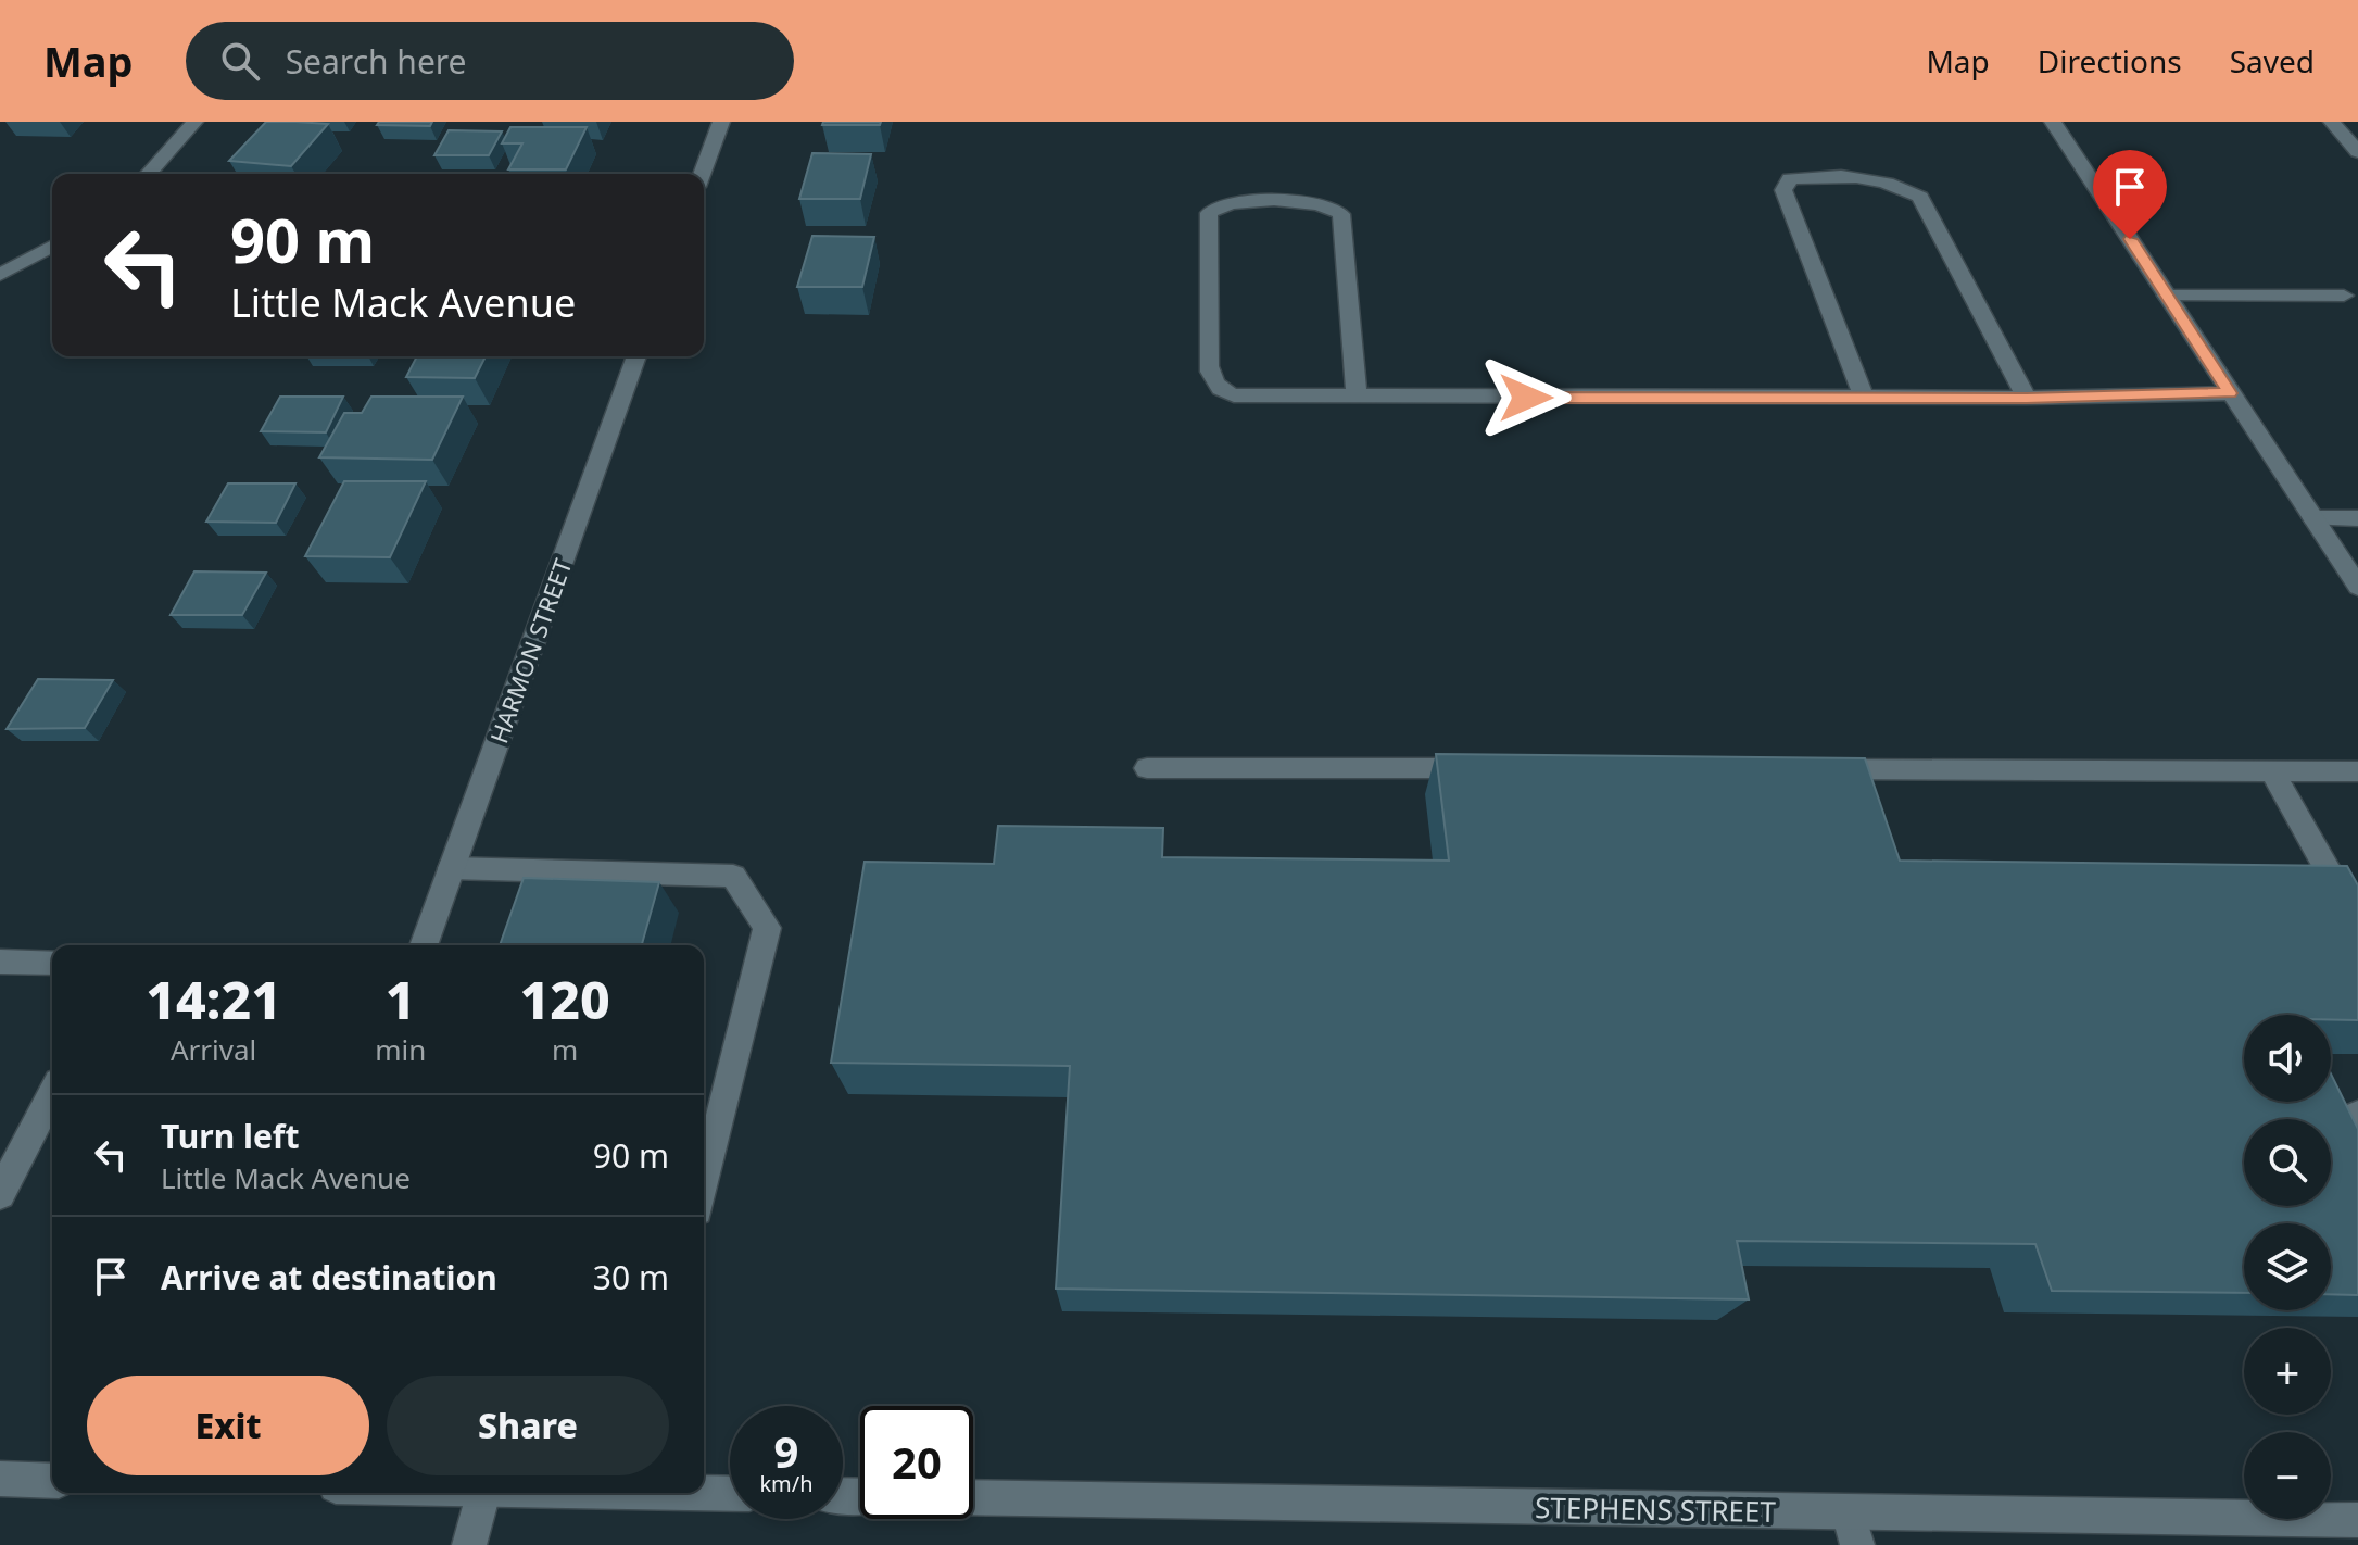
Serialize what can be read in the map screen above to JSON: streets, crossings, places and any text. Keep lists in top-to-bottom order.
{
  "streets": {
    "street": ["HARMON STREET", "STEPHENS STREET"]
  },
  "page": {
    "header": "Map",
    "search": "Search here",
    "nav": ["Map", "Directions", "Saved"],
    "turn": ["90 m", "Little Mack Avenue"],
    "eta": [
      "14:21",
      "Arrival",
      "1",
      "min",
      "120",
      "m"
    ],
    "map_buttons": ["+", "−"],
    "list": [
      {
        "name": "Turn left",
        "note": "Little Mack Avenue",
        "value": "90 m"
      },
      {
        "name": "Arrive at destination",
        "value": "30 m"
      }
    ],
    "buttons": ["Exit", "Share"],
    "speed": "9 km/h",
    "limit": "20"
  }
}
